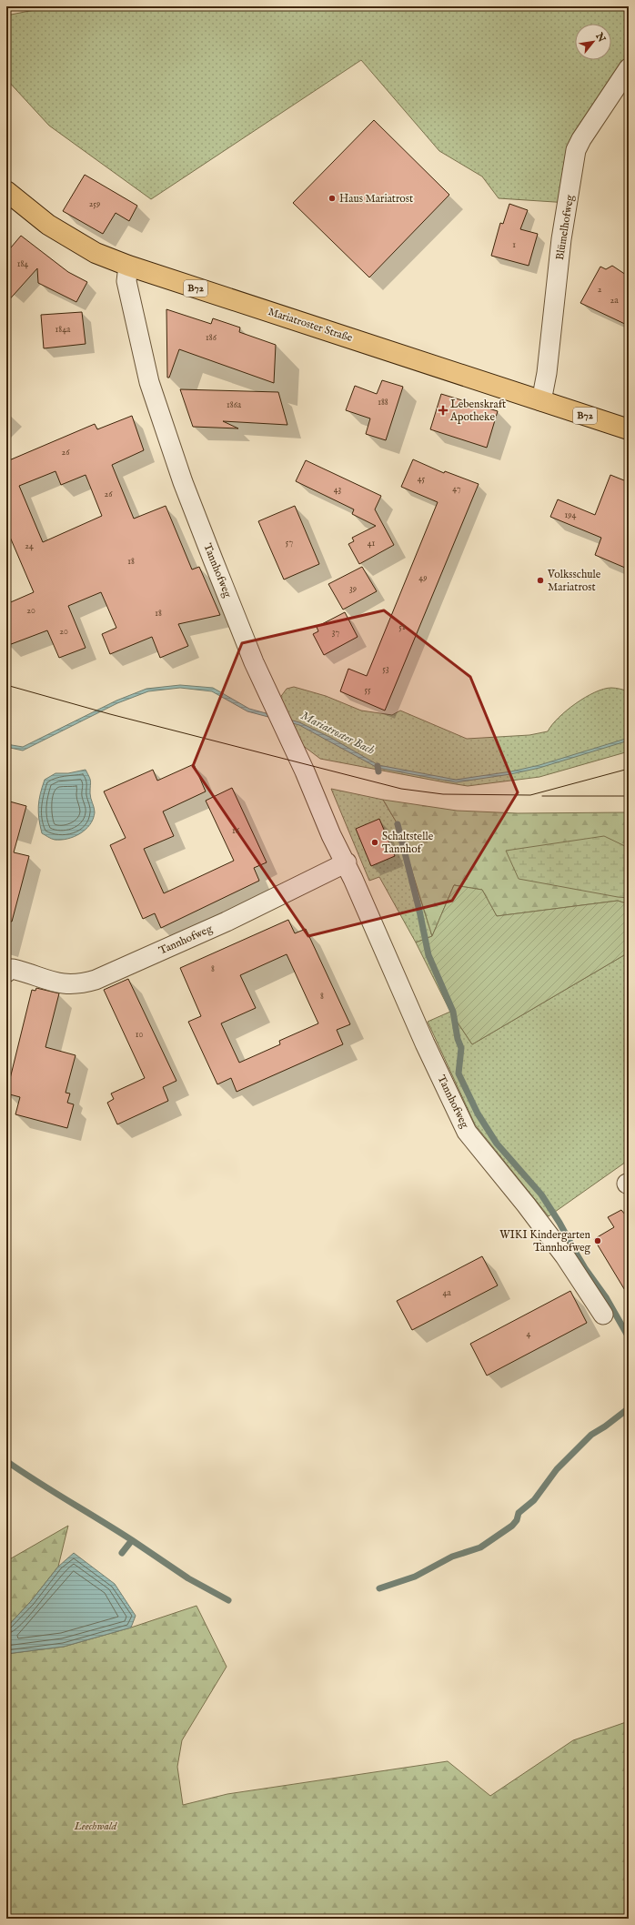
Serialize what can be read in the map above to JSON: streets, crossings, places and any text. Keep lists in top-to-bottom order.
{
  "streets": {
    "main road": ["B72", "Mariatroster Straße"],
    "street": ["Blümelhofweg", "Tannhofweg"]
  },
  "crossings": [
    ["Blümelhofweg", "Mariatroster Straße"],
    ["Mariatroster Straße", "Tannhofweg"]
  ],
  "water": ["Mariatroster Bach"],
  "parks": ["Leechwald"],
  "places": {
    "other": [
      "Haus Mariatrost",
      "Volksschule Mariatrost",
      "Schaltstelle Tannhof",
      "WIKI Kindergarten Tannhofweg"
    ],
    "health": ["Lebenskraft Apotheke"]
  },
  "house_numbers": [
    "259",
    "1",
    "184",
    "2",
    "2a",
    "184a",
    "186",
    "188",
    "186a",
    "26",
    "45",
    "47",
    "43",
    "26",
    "194",
    "57",
    "41",
    "24",
    "18",
    "49",
    "39",
    "20",
    "18",
    "51",
    "20",
    "37",
    "53",
    "55",
    "16",
    "8",
    "8",
    "10",
    "4a",
    "4"
  ],
  "north": "top right"
}
